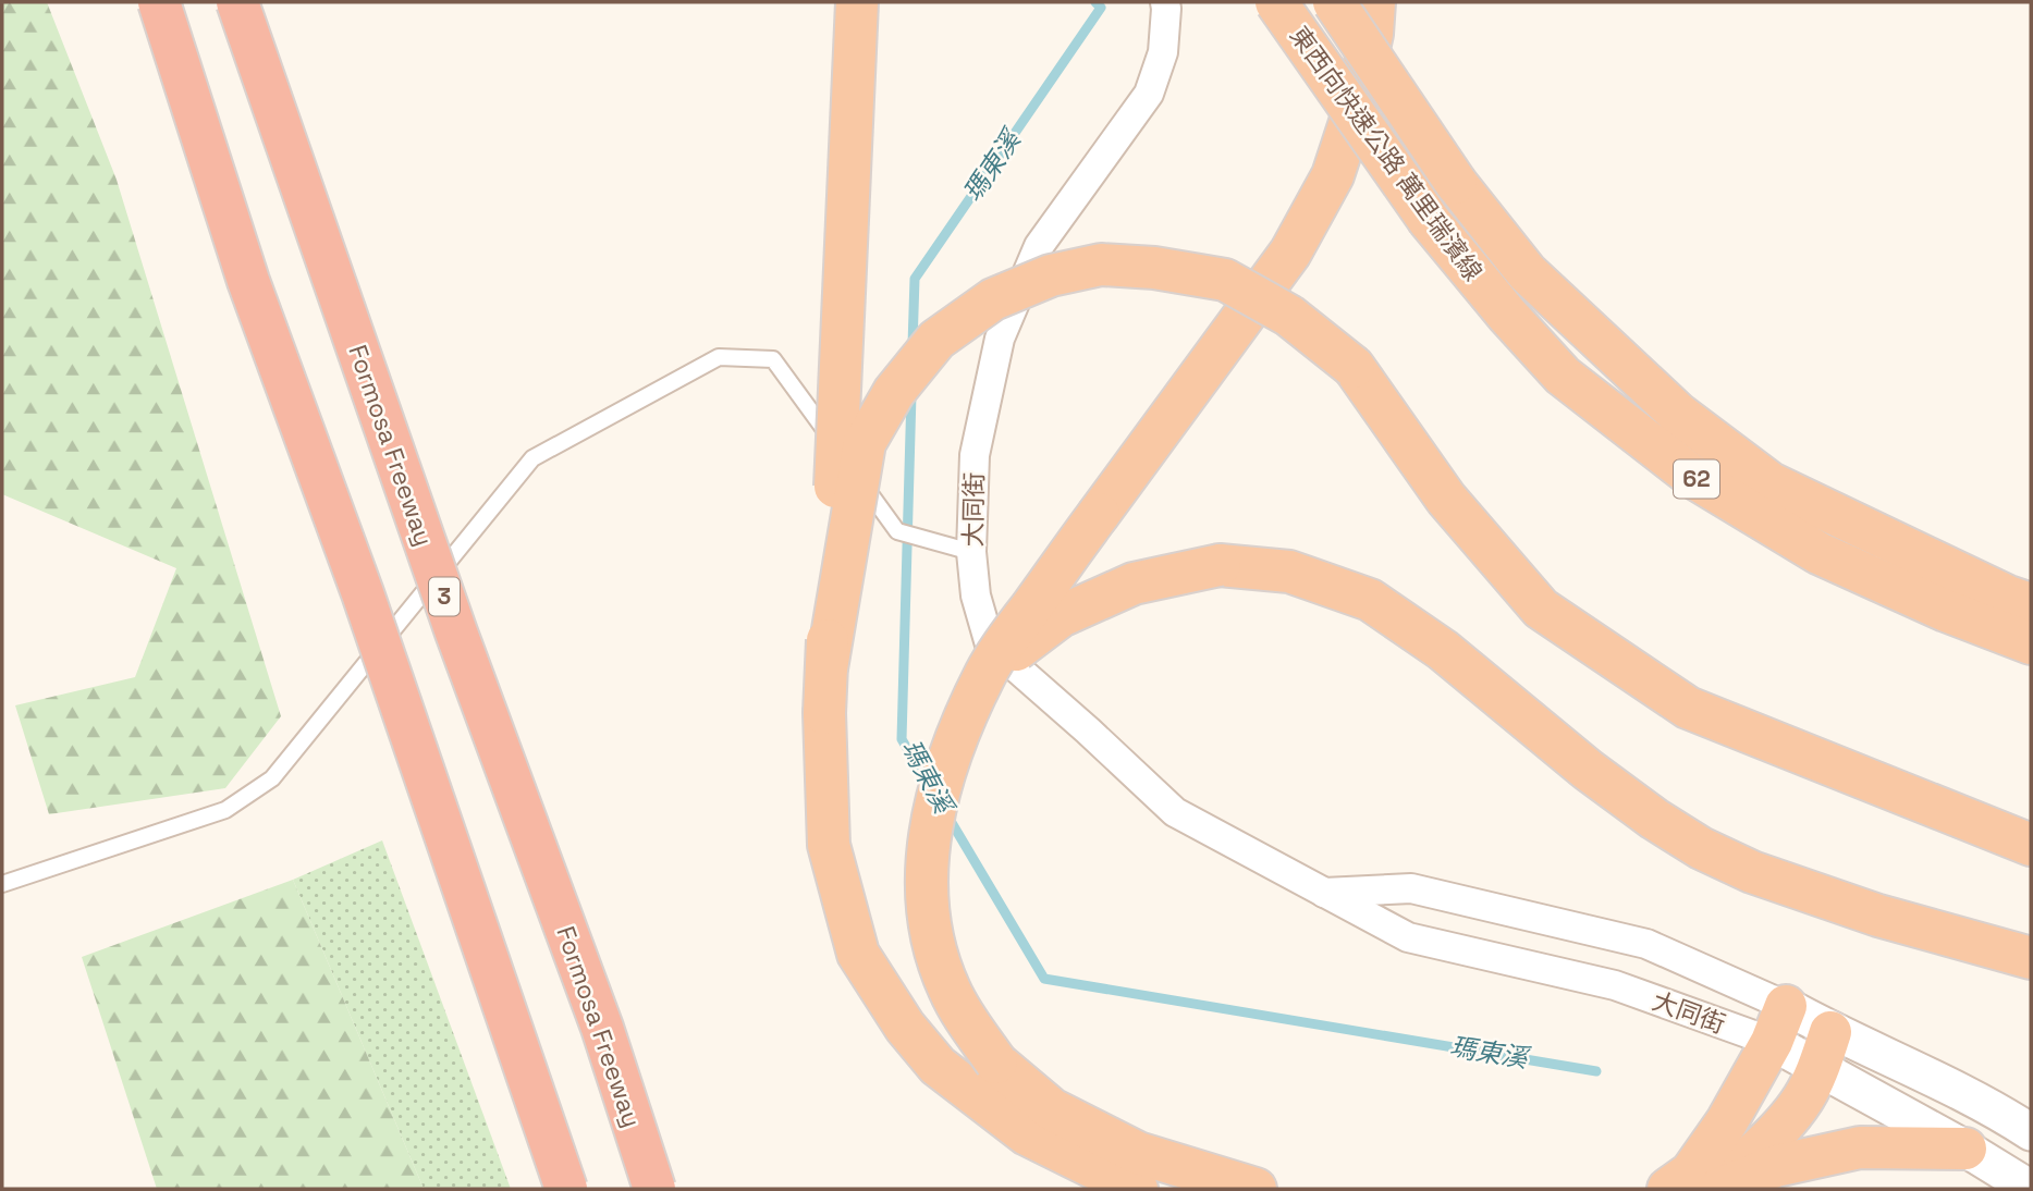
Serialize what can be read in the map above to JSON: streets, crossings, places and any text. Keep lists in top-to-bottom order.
{
  "streets": {
    "highway": [
      "東西向快速公路 萬里瑞濱線",
      "Formosa Freeway",
      "62",
      "3"
    ],
    "street": ["大同街"]
  },
  "water": ["瑪東溪"]
}
